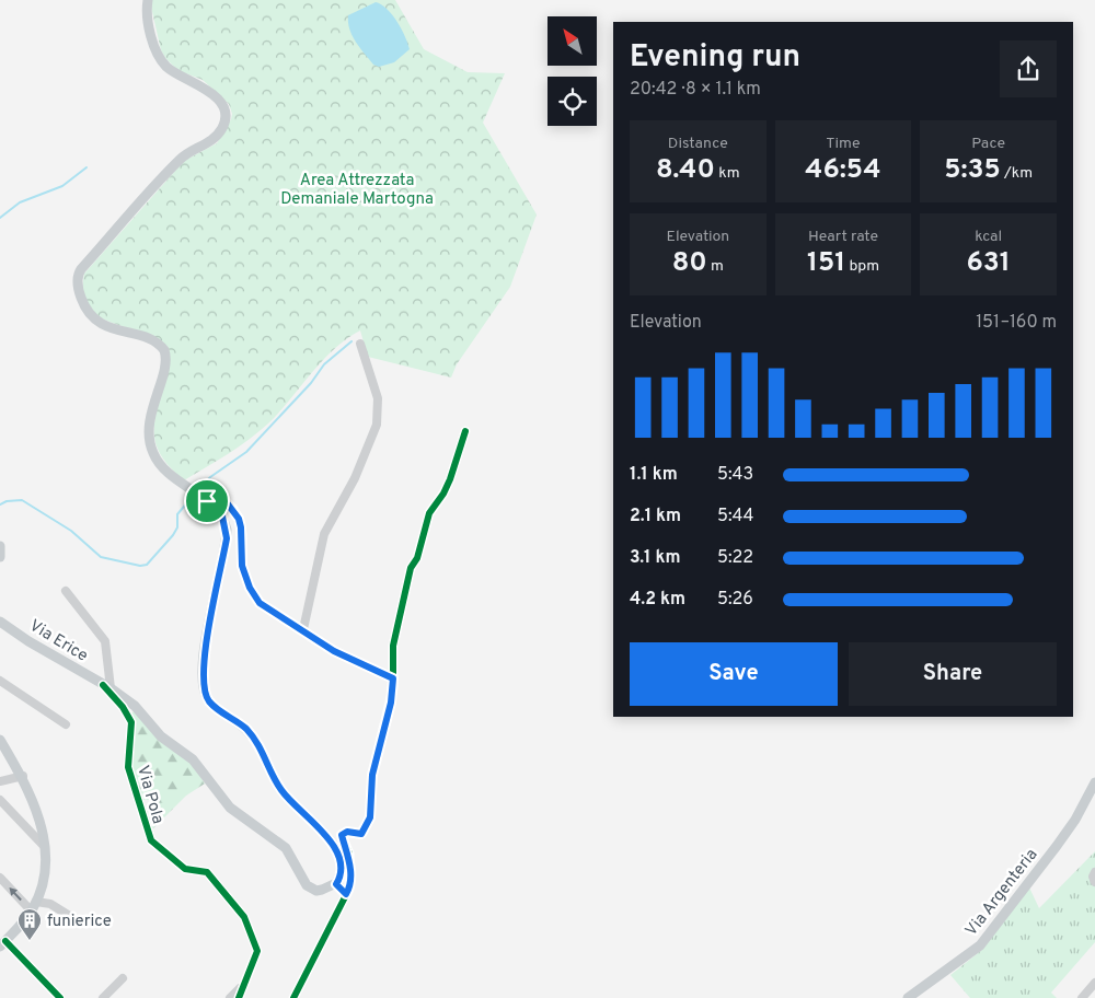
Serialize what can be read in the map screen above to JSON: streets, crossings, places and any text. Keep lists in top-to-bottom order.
{
  "streets": {
    "main road": ["Via Erice", "Via Argenteria"],
    "street": ["Via Pola"]
  },
  "crossings": [
    ["Via Erice", "Via Pola"]
  ],
  "parks": ["Area Attrezzata Demaniale Martogna"],
  "places": {
    "building": ["funierice"]
  },
  "north": "top left",
  "page": {
    "heading": ["Evening run", "20:42 · 8 × 1.1 km"],
    "stats": [
      ["Distance", "8.40 km"],
      ["Time", "46:54"],
      ["Pace", "5:35 /km"],
      ["Elevation", "80 m"],
      ["Heart rate", "151 bpm"],
      ["kcal", "631"]
    ],
    "chart": ["Elevation", "151–160 m"],
    "list": [
      {
        "name": "1.1 km",
        "note": "5:43"
      },
      {
        "name": "2.1 km",
        "note": "5:44"
      },
      {
        "name": "3.1 km",
        "note": "5:22"
      },
      {
        "name": "4.2 km",
        "note": "5:26"
      }
    ],
    "buttons": ["Save", "Share"]
  }
}
